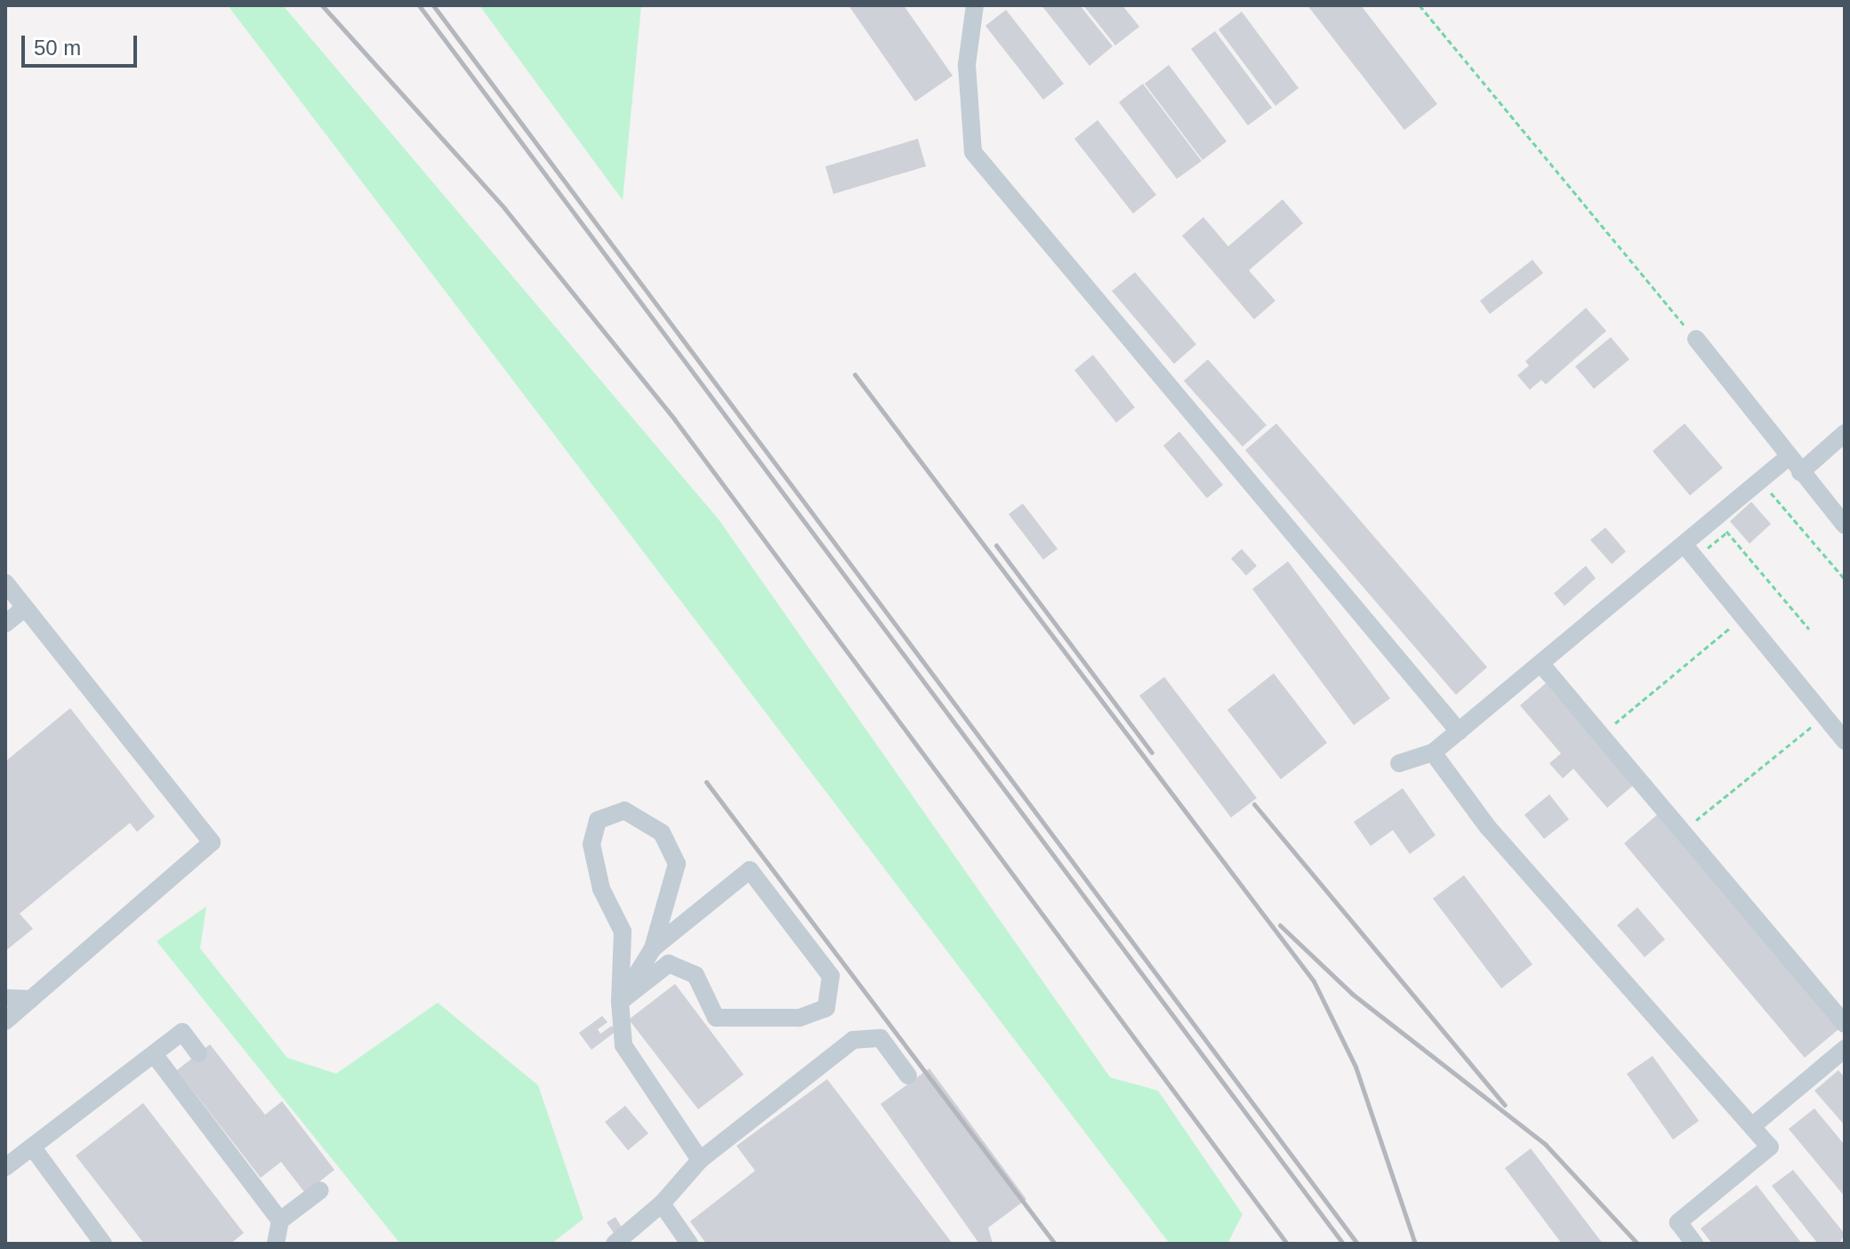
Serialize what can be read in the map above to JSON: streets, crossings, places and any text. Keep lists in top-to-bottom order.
{
  "scale_bar": "50 m"
}
